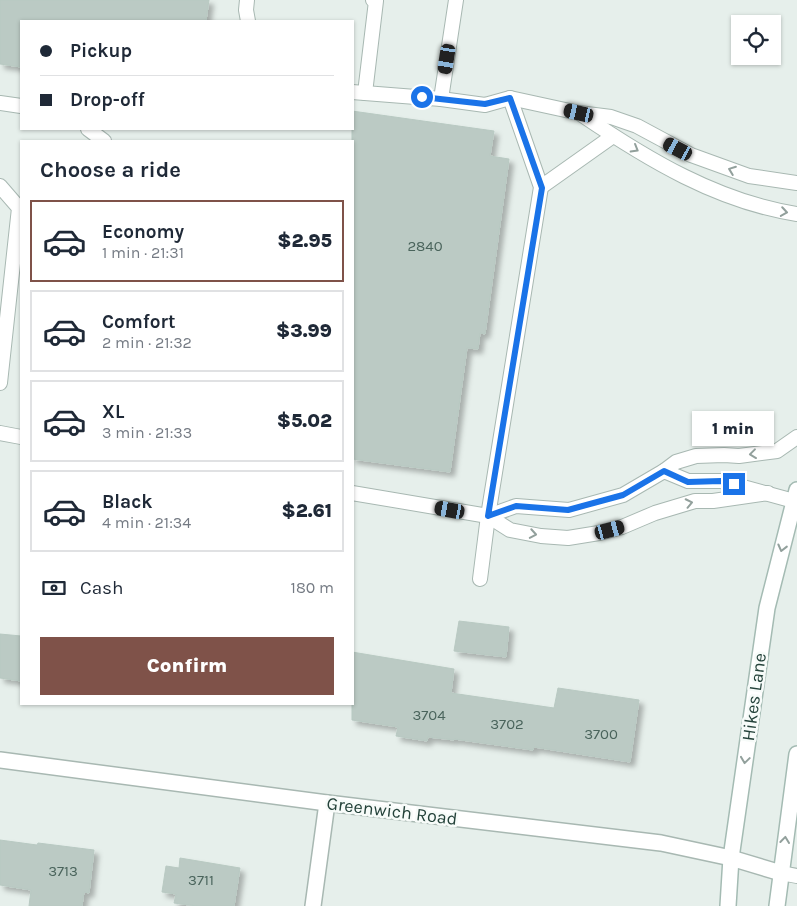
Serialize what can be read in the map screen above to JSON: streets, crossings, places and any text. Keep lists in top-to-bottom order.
{
  "streets": {
    "street": ["Hikes Lane", "Greenwich Road"]
  },
  "crossings": [
    ["Hikes Lane", "Greenwich Road"]
  ],
  "house_numbers": [
    "2840",
    "3704",
    "3702",
    "3700",
    "3713",
    "3711"
  ],
  "page": {
    "banner": ["Pickup", "Drop-off"],
    "heading": "Choose a ride",
    "list": [
      {
        "name": "Economy",
        "note": "1 min · 21:31",
        "value": "$2.95"
      },
      {
        "name": "Comfort",
        "note": "2 min · 21:32",
        "value": "$3.99"
      },
      {
        "name": "XL",
        "note": "3 min · 21:33",
        "value": "$5.02"
      },
      {
        "name": "Black",
        "note": "4 min · 21:34",
        "value": "$2.61"
      }
    ],
    "bubble": "1 min",
    "pay": ["Cash", "180 m"],
    "buttons": "Confirm"
  }
}
